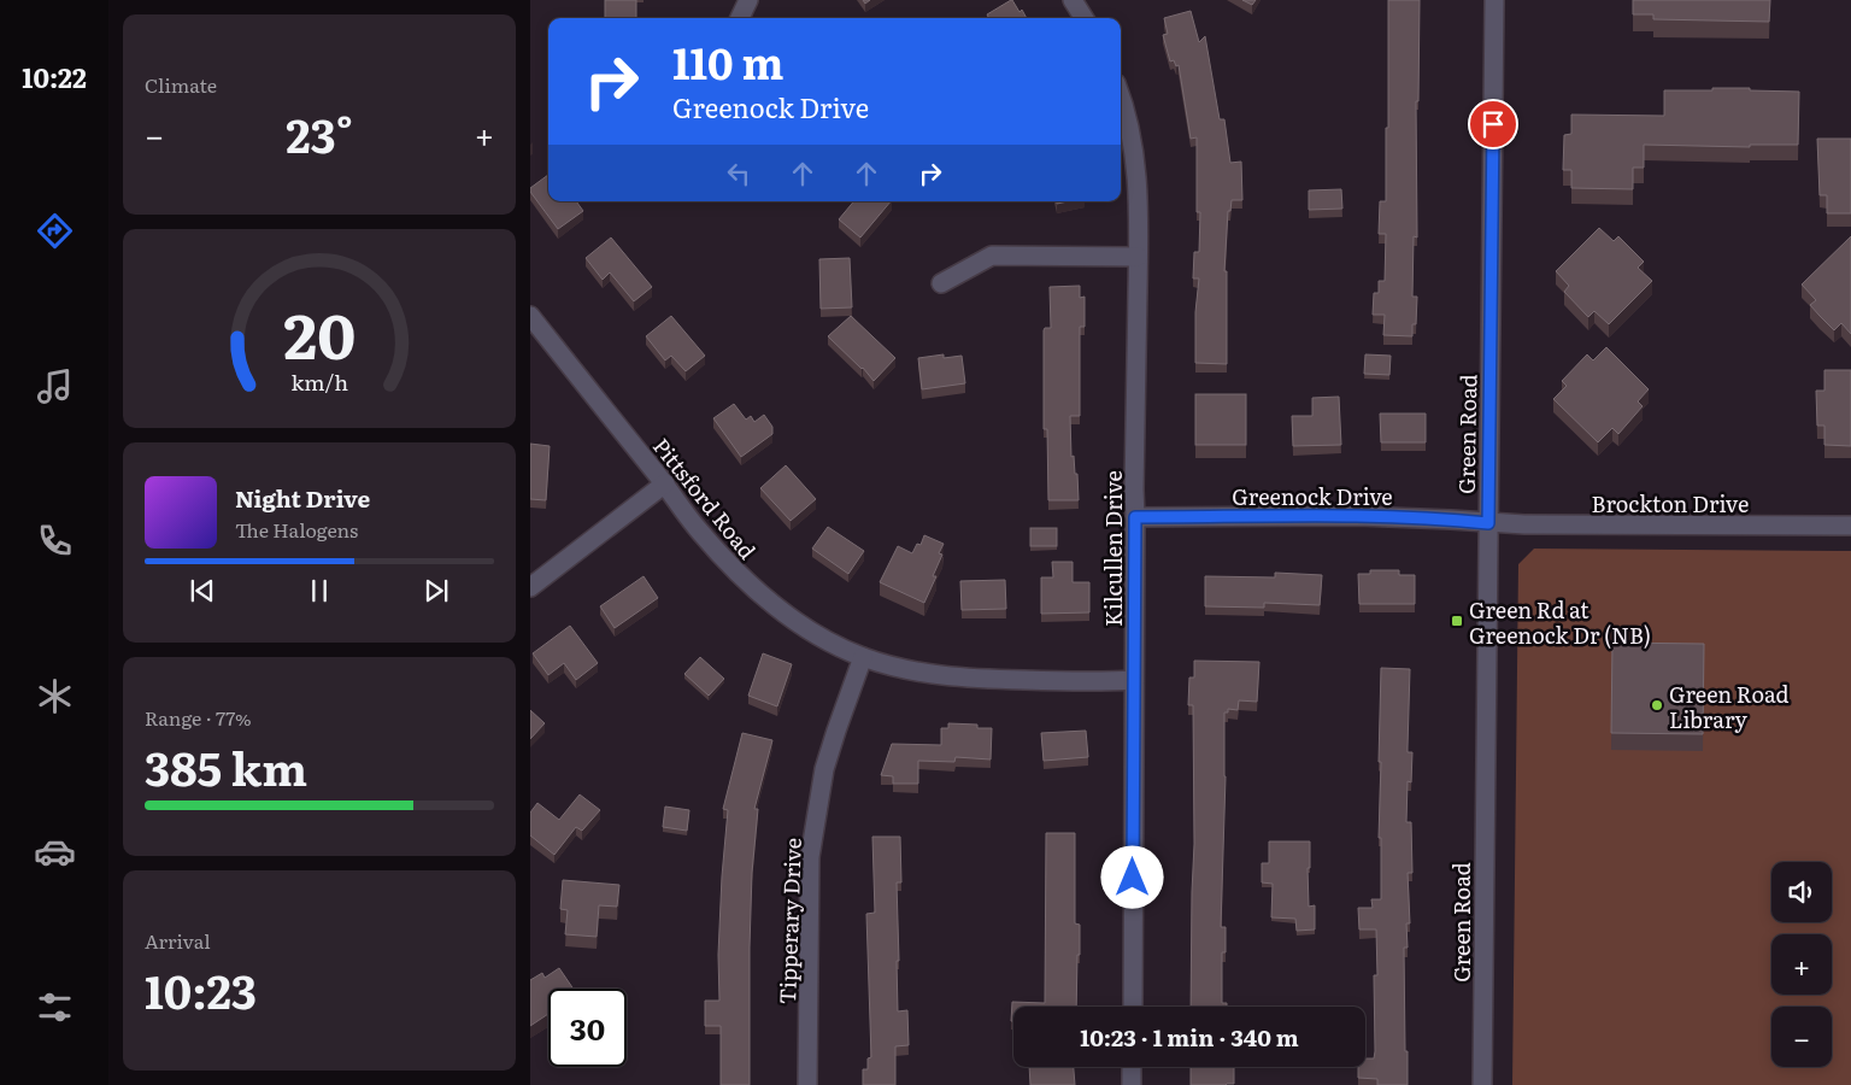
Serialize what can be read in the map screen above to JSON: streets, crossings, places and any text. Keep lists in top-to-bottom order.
{
  "streets": {
    "street": [
      "Green Road",
      "Greenock Drive",
      "Pittsford Road",
      "Brockton Drive",
      "Kilcullen Drive",
      "Tipperary Drive"
    ]
  },
  "crossings": [
    ["Green Road", "Greenock Drive"],
    ["Green Road", "Brockton Drive"],
    ["Greenock Drive", "Brockton Drive"],
    ["Greenock Drive", "Kilcullen Drive"],
    ["Pittsford Road", "Kilcullen Drive"],
    ["Pittsford Road", "Tipperary Drive"]
  ],
  "places": {
    "transit": ["Green Rd at Greenock Dr (NB)"],
    "other": ["Green Road Library"]
  },
  "page": {
    "tabs": "10:22",
    "tile": [
      "Climate",
      ["Range · 77%", "385 km"],
      ["Arrival", "10:23"]
    ],
    "turn": ["110 m", "Greenock Drive"],
    "heat": ["−", "23°", "+"],
    "song": ["Night Drive", "The Halogens"],
    "map_buttons": ["+", "−"],
    "limit": "30",
    "trip": "10:23 · 1 min · 340 m",
    "gauge": ["20", "km/h"]
  }
}
